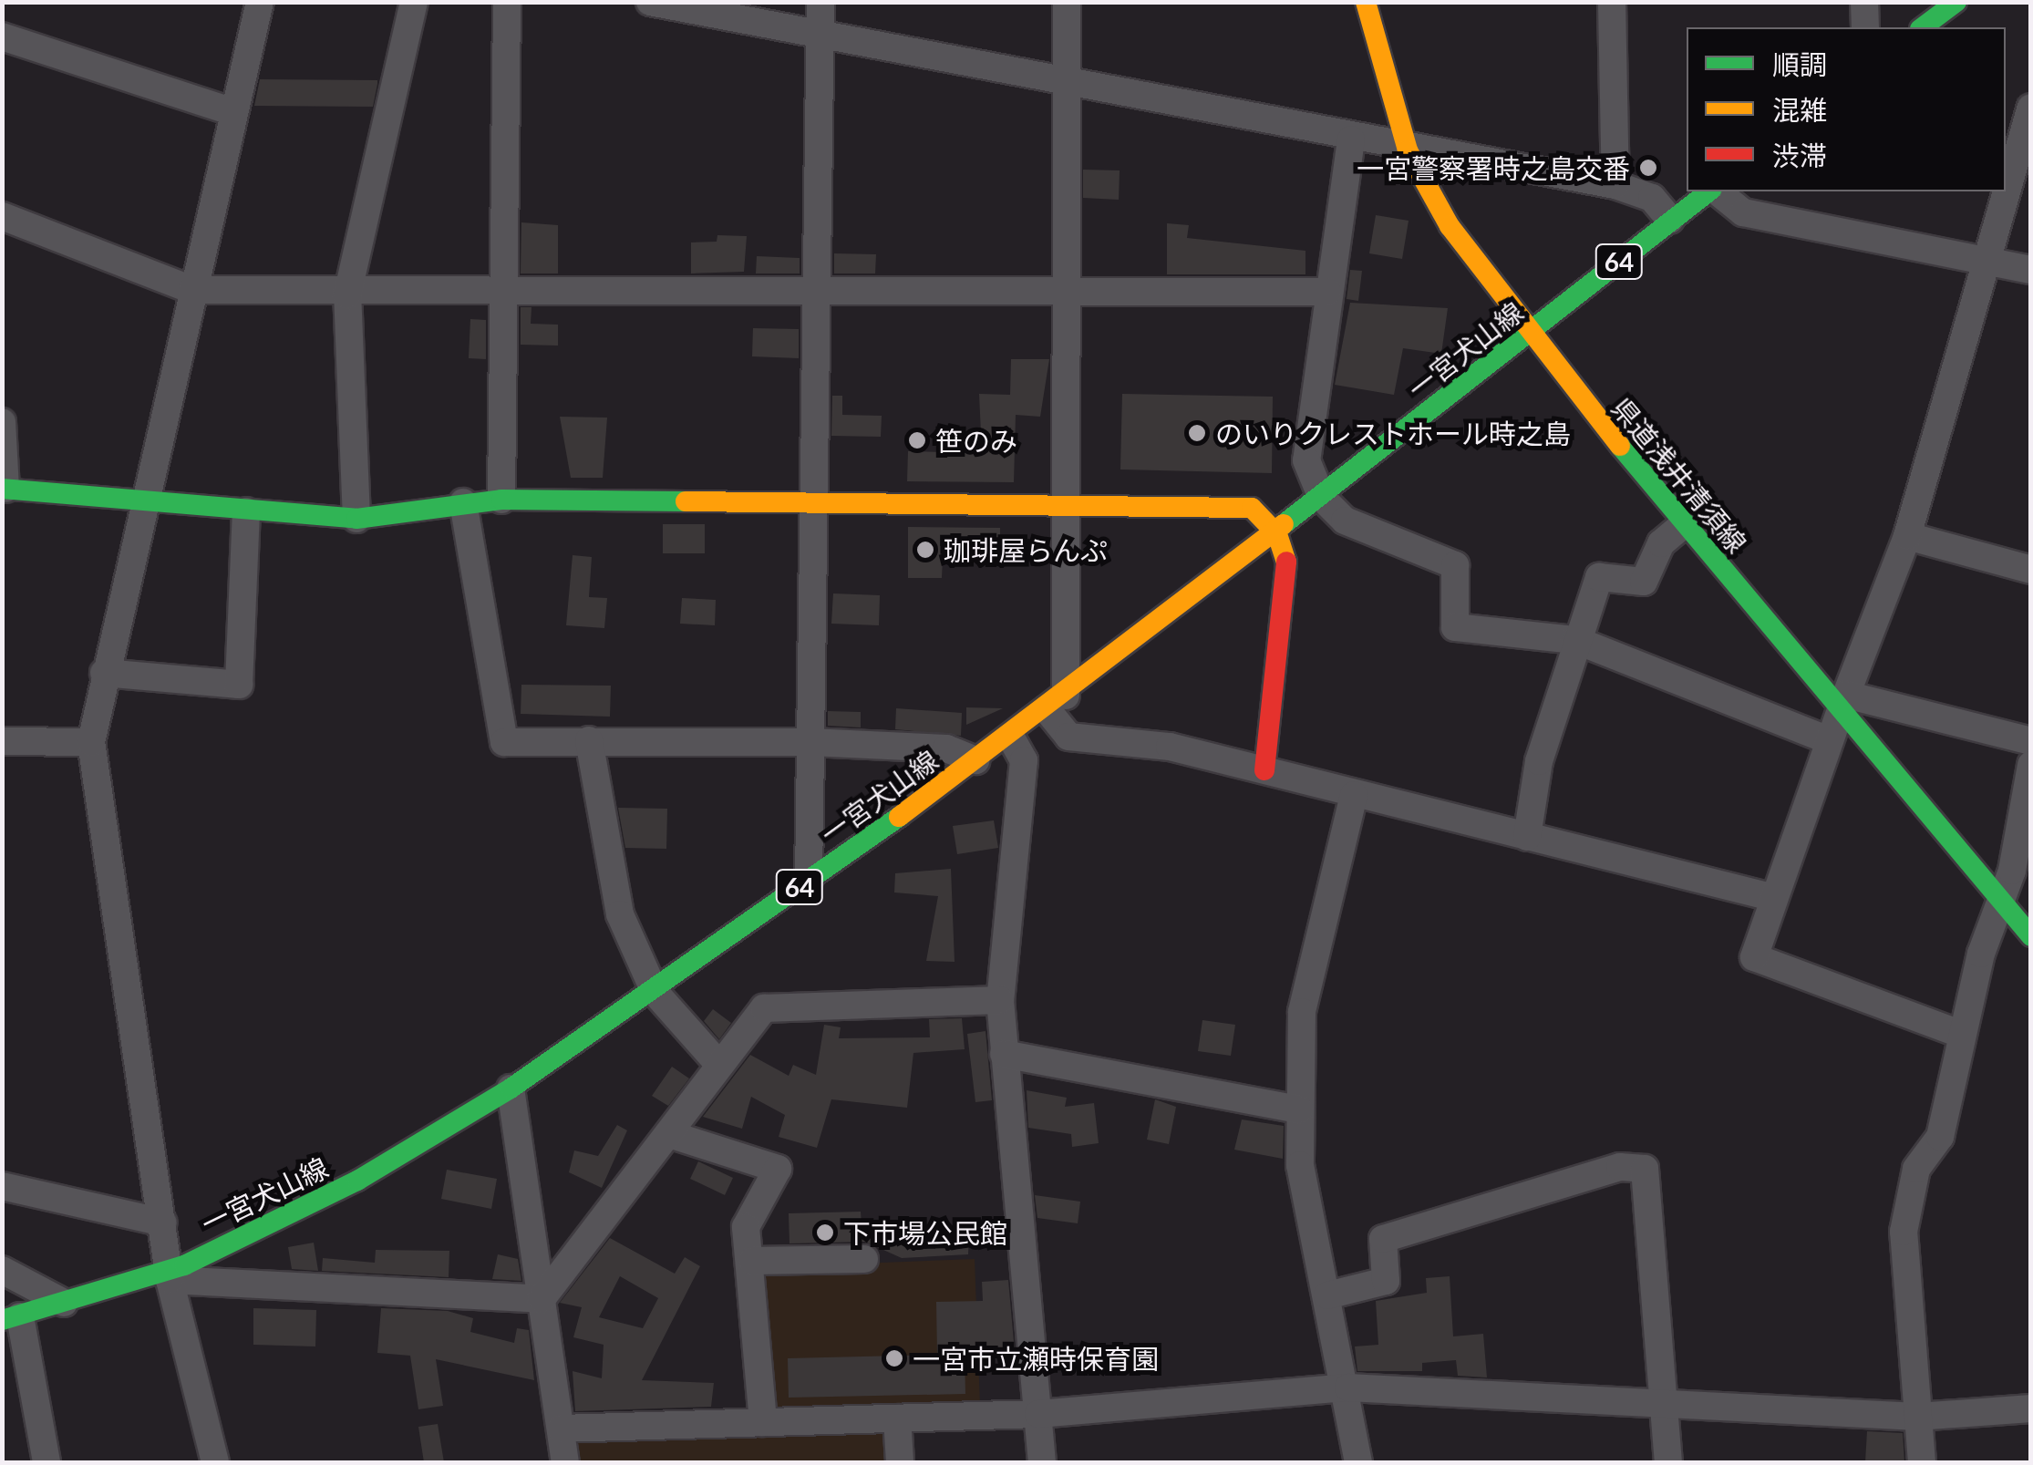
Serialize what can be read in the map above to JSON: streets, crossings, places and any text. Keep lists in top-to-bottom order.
{
  "streets": {
    "main road": ["64", "一宮犬山線", "県道浅井清須線"]
  },
  "crossings": [
    ["一宮犬山線", "県道浅井清須線"]
  ],
  "places": [
    "一宮警察署時之島交番",
    "のいりクレストホール時之島",
    "笹のみ",
    "珈琲屋らんぷ",
    "下市場公民館",
    "一宮市立瀬時保育園"
  ],
  "legend": ["順調", "混雑", "渋滞"]
}
